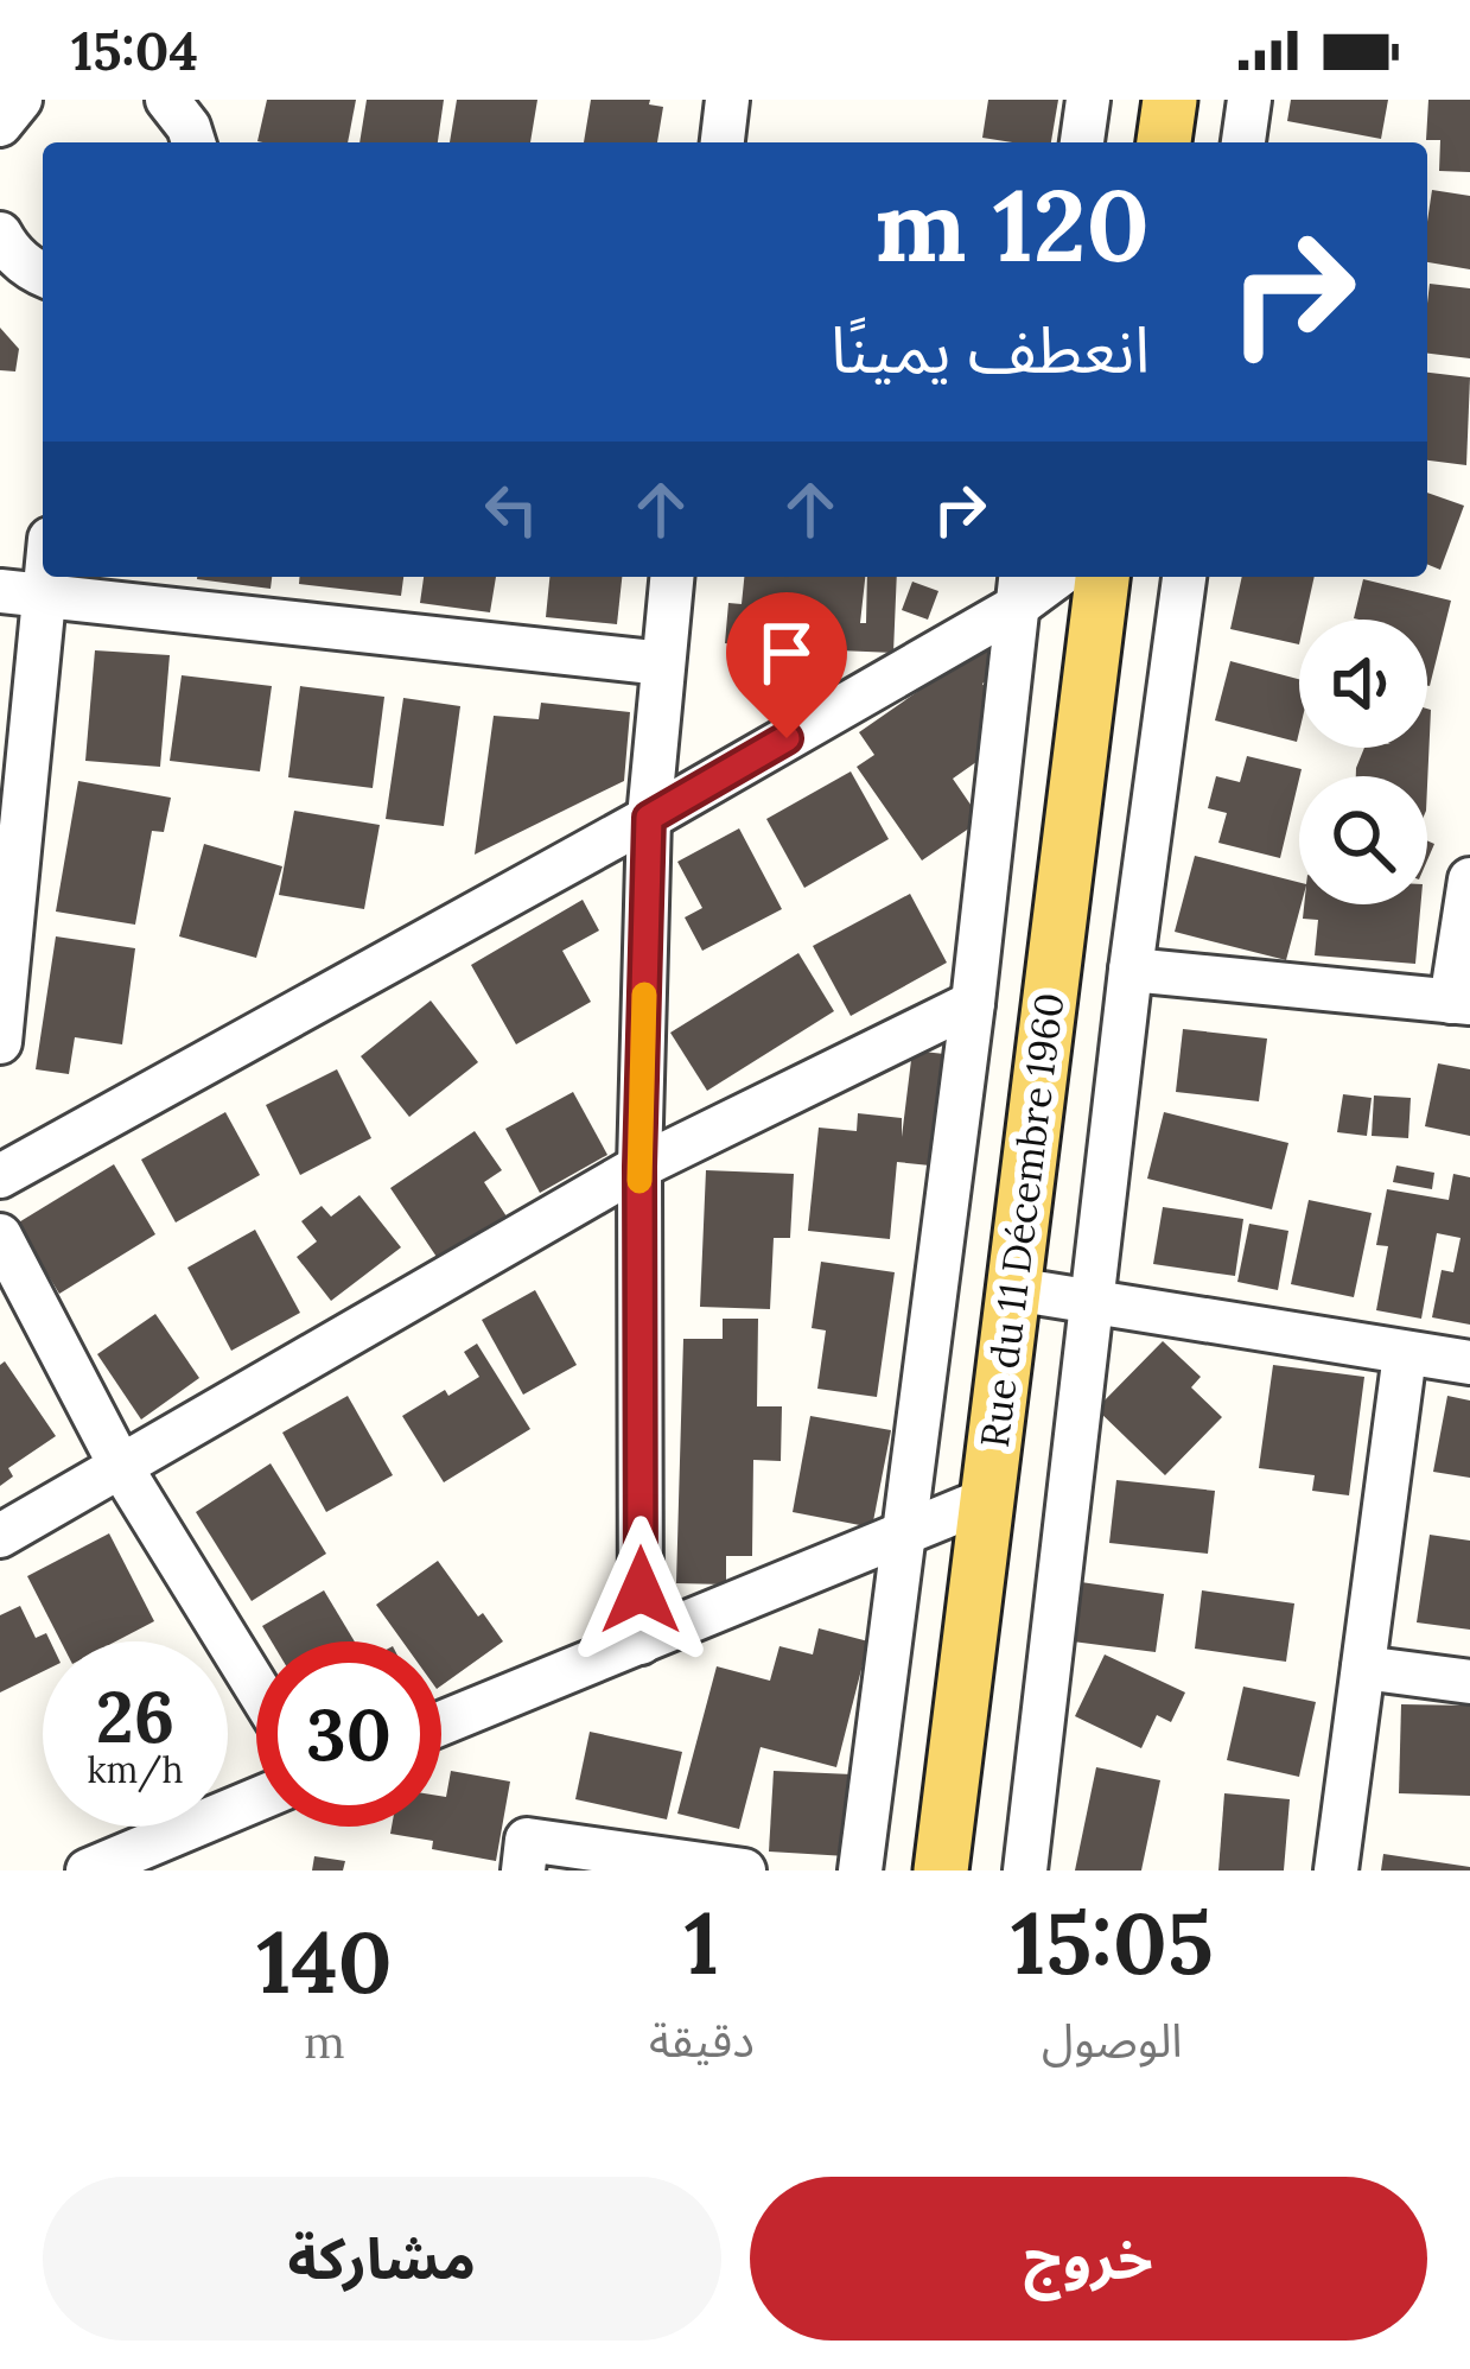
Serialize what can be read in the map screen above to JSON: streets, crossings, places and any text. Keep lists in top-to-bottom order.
{
  "streets": {
    "main road": ["Rue du 11 Décembre 1960"]
  },
  "page": {
    "status": "15:04",
    "turn": ["120 m", "انعطف يمينًا"],
    "speed": "26 km/h",
    "limit": "30",
    "eta": [
      "15:05",
      "الوصول",
      "1",
      "دقيقة",
      "140",
      "m"
    ],
    "buttons": ["خروج", "مشاركة"]
  }
}
